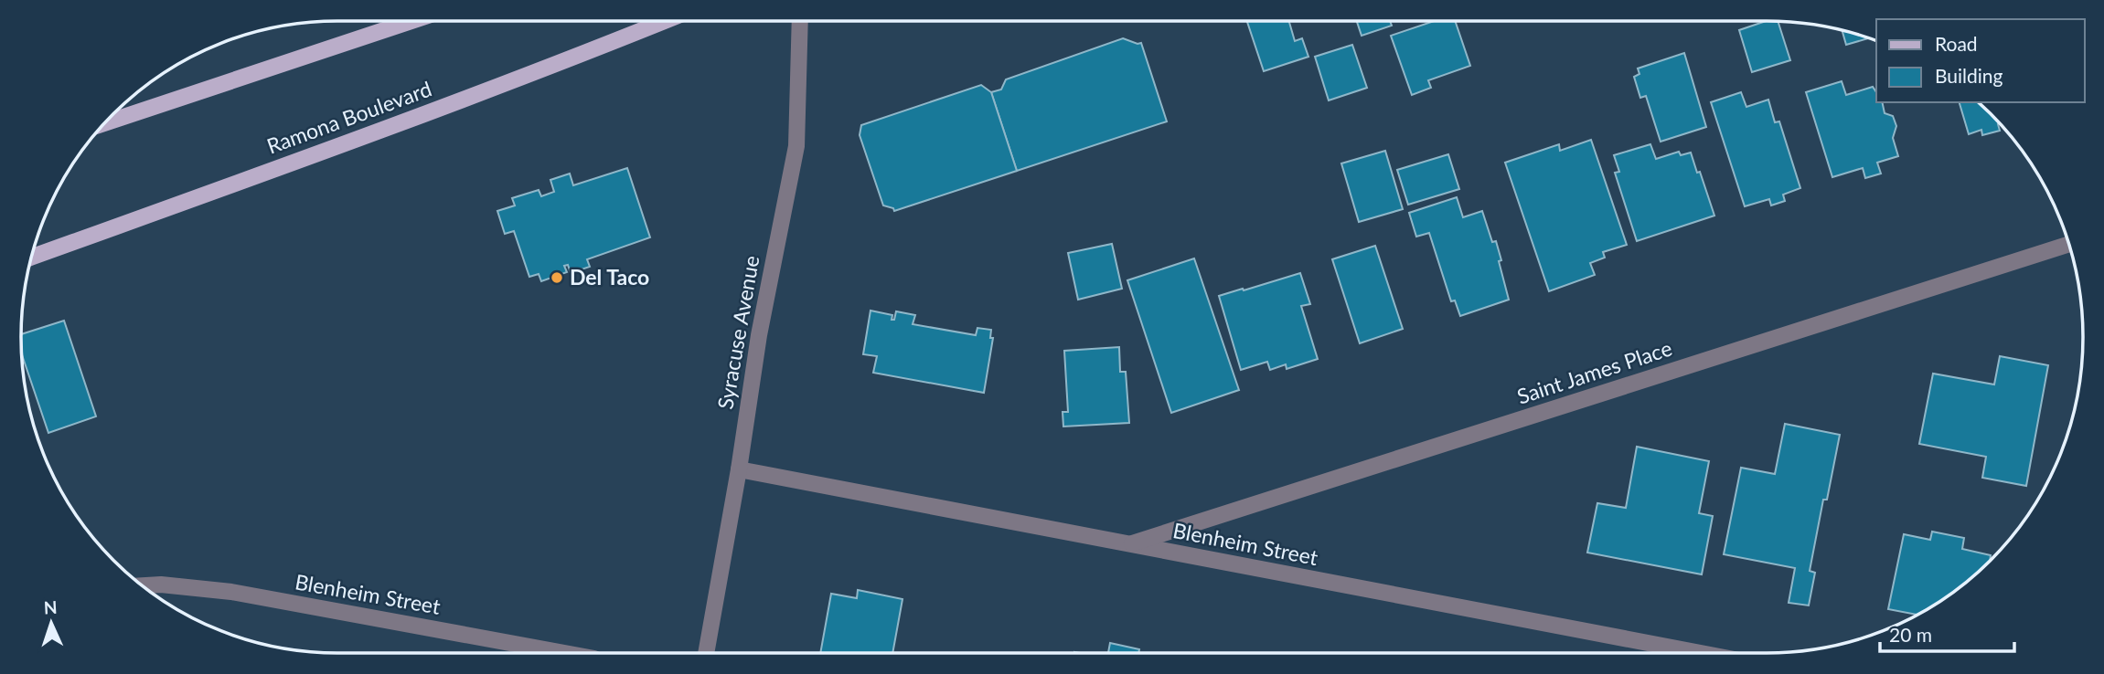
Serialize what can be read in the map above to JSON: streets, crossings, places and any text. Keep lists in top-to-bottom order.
{
  "streets": {
    "main road": ["Ramona Boulevard"],
    "street": ["Syracuse Avenue", "Saint James Place", "Blenheim Street"]
  },
  "crossings": [
    ["Syracuse Avenue", "Blenheim Street"],
    ["Saint James Place", "Blenheim Street"]
  ],
  "places": ["Del Taco"],
  "legend": ["Road", "Building"],
  "scale_bar": "20 m",
  "north": "top"
}
